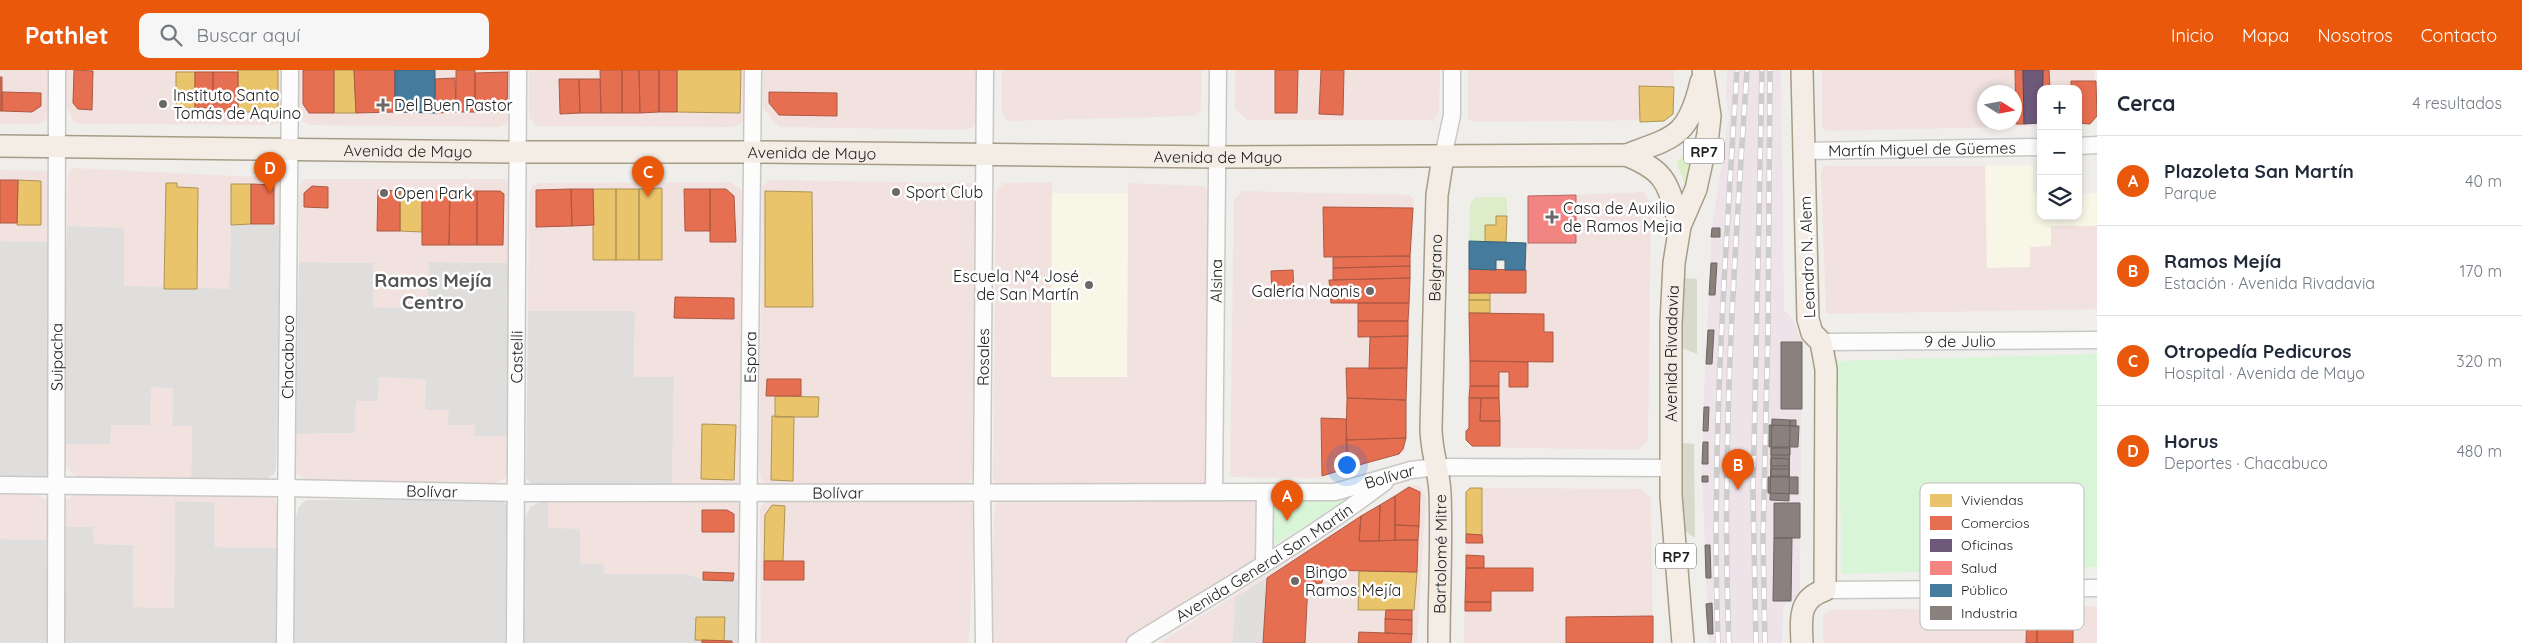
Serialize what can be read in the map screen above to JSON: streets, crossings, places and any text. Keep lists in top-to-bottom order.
{
  "streets": {
    "main road": [
      "Avenida de Mayo",
      "RP7",
      "Leandro N. Alem",
      "Belgrano",
      "Avenida Rivadavia",
      "Bartolomé Mitre"
    ],
    "street": [
      "Martín Miguel de Güemes",
      "Alsina",
      "9 de Julio",
      "Chacabuco",
      "Suipacha",
      "Castelli",
      "Espora",
      "Rosales",
      "Bolívar",
      "Avenida General San Martín"
    ]
  },
  "crossings": [
    ["Martín Miguel de Güemes", "Leandro N. Alem"],
    ["Avenida de Mayo", "Belgrano"],
    ["Avenida de Mayo", "Alsina"],
    ["Avenida de Mayo", "Avenida Rivadavia"],
    ["Avenida de Mayo", "Chacabuco"],
    ["Avenida de Mayo", "Suipacha"],
    ["Avenida de Mayo", "Castelli"],
    ["Avenida de Mayo", "Espora"],
    ["Avenida de Mayo", "Rosales"],
    ["Leandro N. Alem", "9 de Julio"],
    ["Belgrano", "Bolívar"],
    ["Belgrano", "Bartolomé Mitre"],
    ["Alsina", "Bolívar"],
    ["Avenida Rivadavia", "Bolívar"],
    ["Chacabuco", "Bolívar"],
    ["Suipacha", "Bolívar"],
    ["Castelli", "Bolívar"],
    ["Espora", "Bolívar"],
    ["Rosales", "Bolívar"],
    ["Bolívar", "Bartolomé Mitre"],
    ["Bolívar", "Avenida General San Martín"]
  ],
  "districts": ["Ramos Mejía Centro"],
  "places": {
    "other": [
      "Instituto Santo Tomás de Aquino",
      "Sport Club",
      "Open Park",
      "Escuela N°4 José de San Martín",
      "Galería Naonis",
      "Bingo Ramos Mejía"
    ],
    "health": ["Del Buen Pastor", "Casa de Auxilio de Ramos Mejia"]
  },
  "legend": [
    "Viviendas",
    "Comercios",
    "Oficinas",
    "Salud",
    "Público",
    "Industria"
  ],
  "north": "right",
  "page": {
    "header": "Pathlet",
    "search": "Buscar aquí",
    "nav": [
      "Inicio",
      "Mapa",
      "Nosotros",
      "Contacto"
    ],
    "heading": ["Cerca", "4 resultados"],
    "map_buttons": ["+", "−"],
    "list": [
      {
        "mark": "A",
        "name": "Plazoleta San Martín",
        "note": "Parque",
        "value": "40 m"
      },
      {
        "mark": "B",
        "name": "Ramos Mejía",
        "note": "Estación · Avenida Rivadavia",
        "value": "170 m"
      },
      {
        "mark": "C",
        "name": "Otropedía Pedicuros",
        "note": "Hospital · Avenida de Mayo",
        "value": "320 m"
      },
      {
        "mark": "D",
        "name": "Horus",
        "note": "Deportes · Chacabuco",
        "value": "480 m"
      }
    ],
    "pins": [
      "D",
      "C",
      "B",
      "A"
    ]
  }
}
